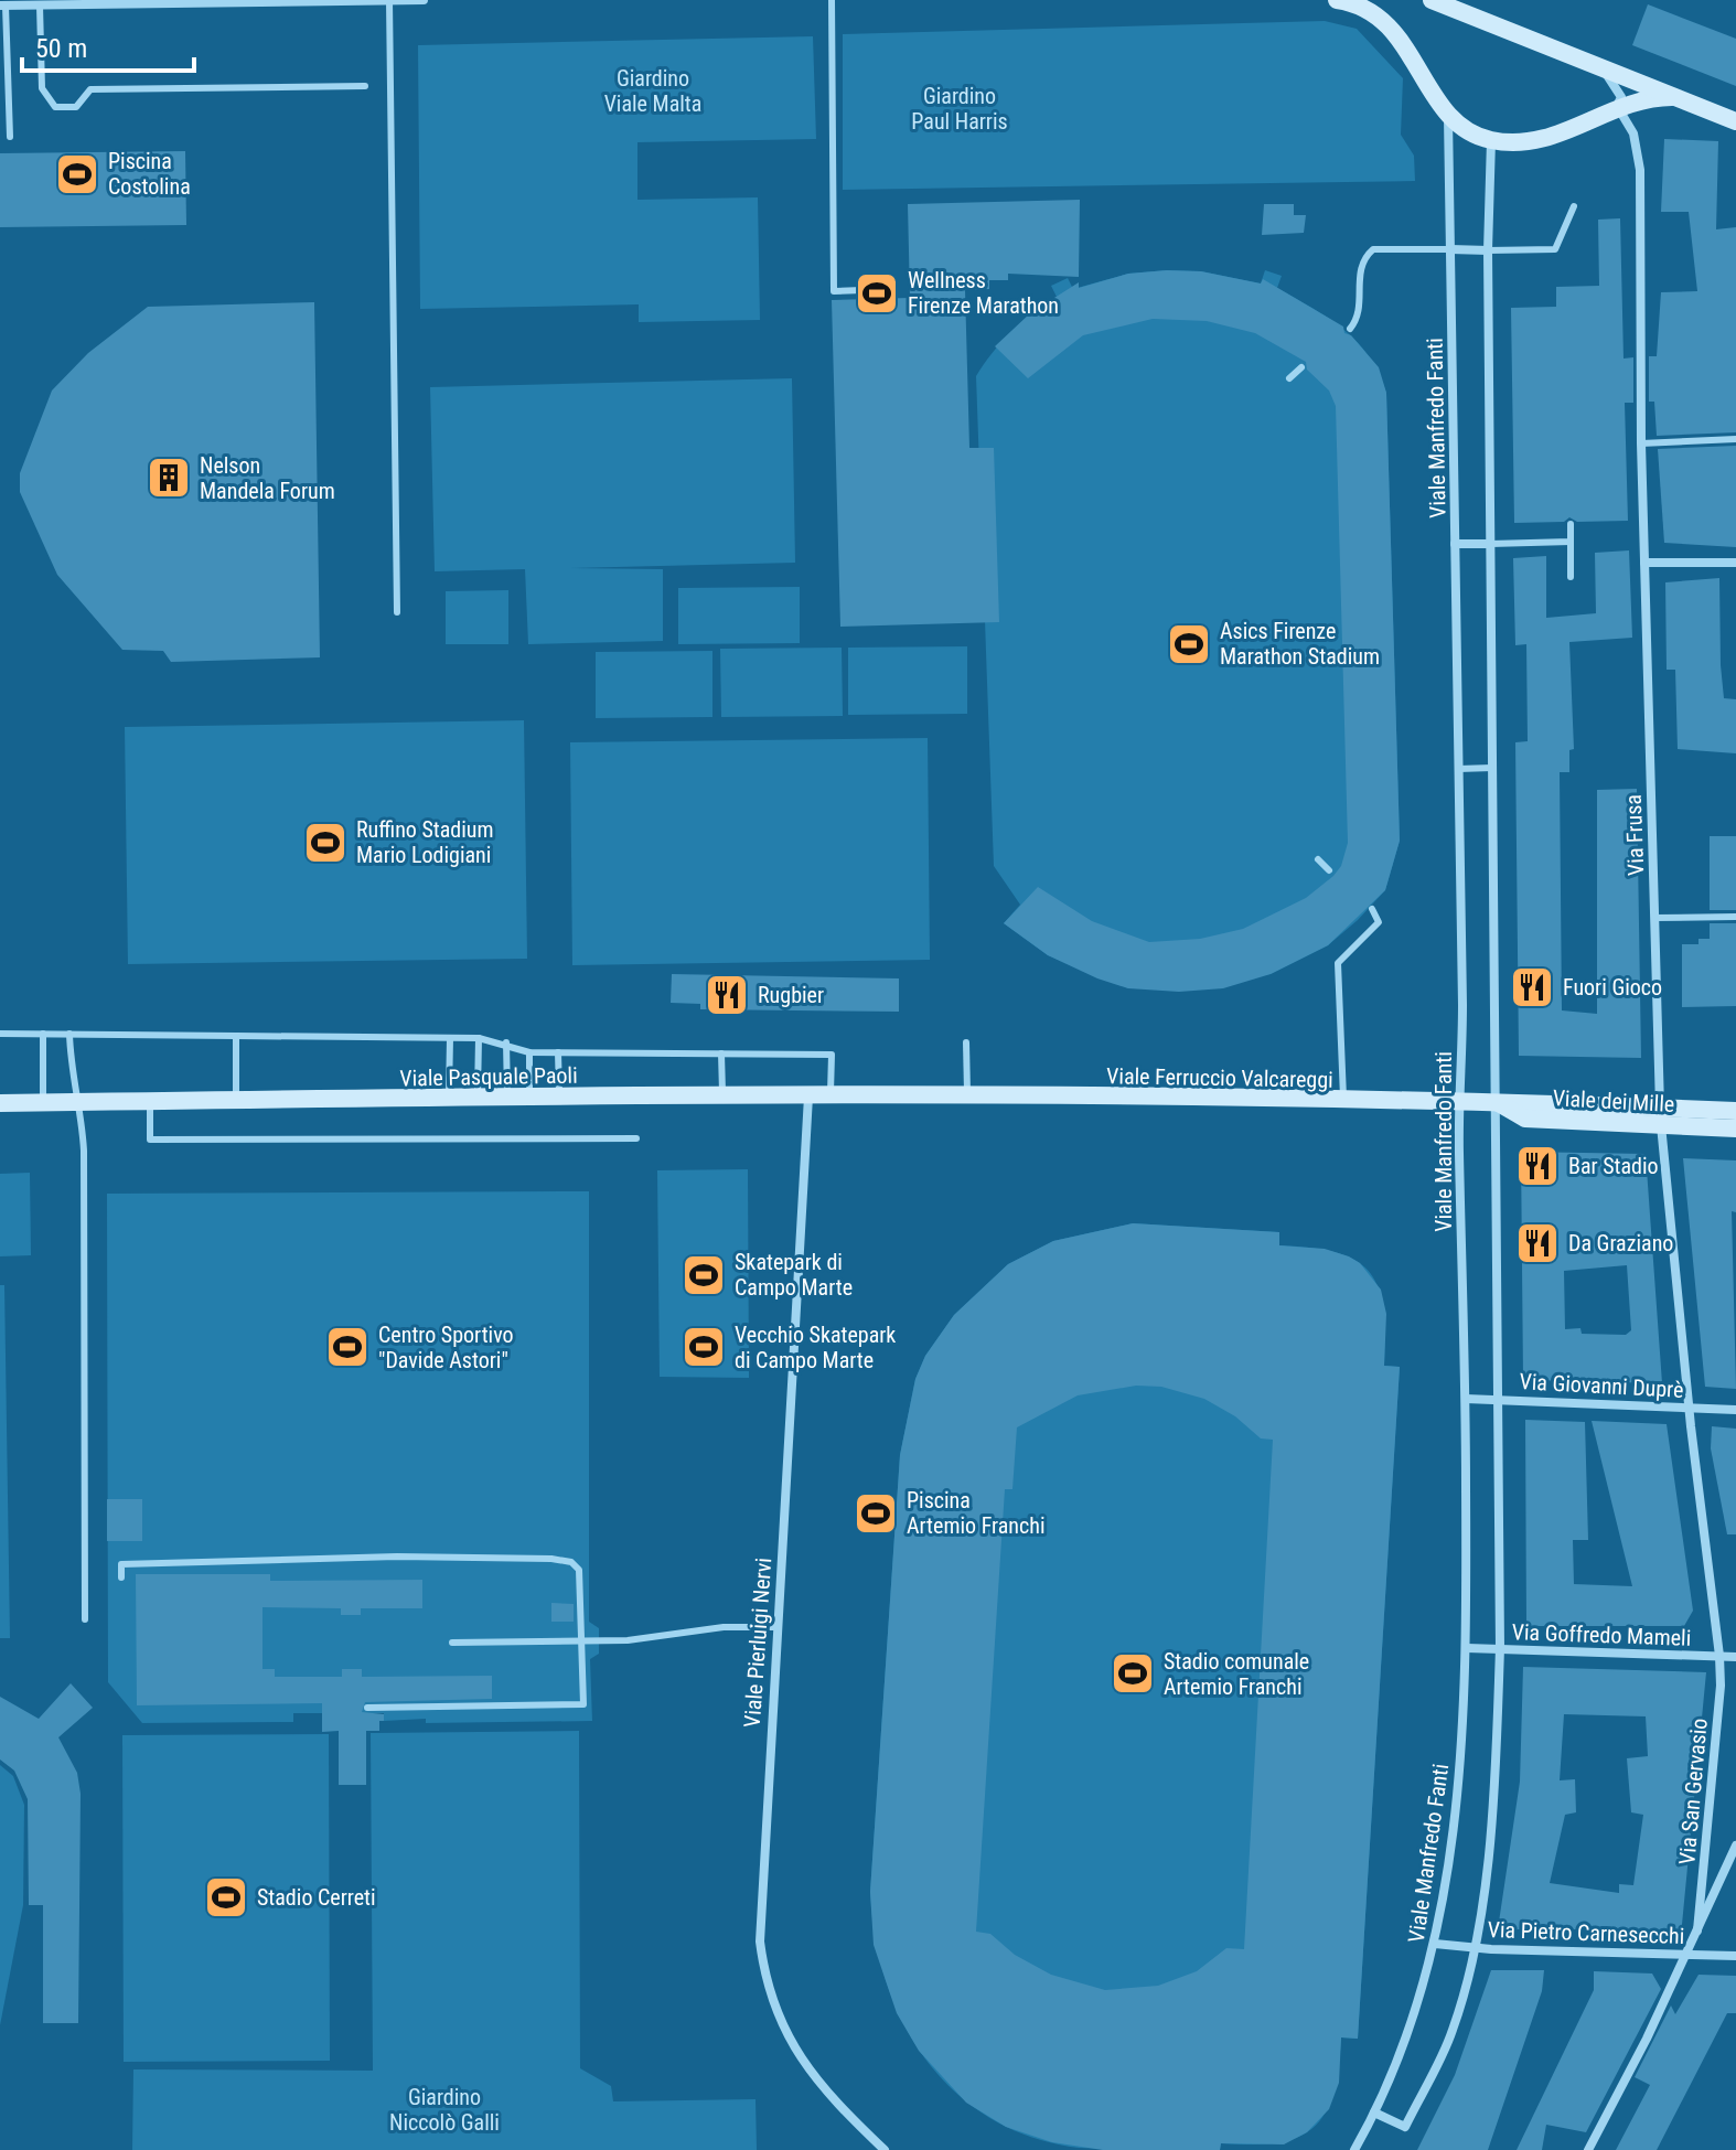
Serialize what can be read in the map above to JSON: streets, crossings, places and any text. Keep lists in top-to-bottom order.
{
  "streets": {
    "street": [
      "Viale Manfredo Fanti",
      "Via Frusa",
      "Viale Pasquale Paoli",
      "Viale Ferruccio Valcareggi",
      "Viale dei Mille",
      "Via Giovanni Duprè",
      "Via Goffredo Mameli",
      "Viale Pierluigi Nervi",
      "Via San Gervasio",
      "Via Pietro Carnesecchi"
    ]
  },
  "crossings": [
    ["Viale Manfredo Fanti", "Viale Ferruccio Valcareggi"],
    ["Viale Manfredo Fanti", "Viale dei Mille"],
    ["Viale Manfredo Fanti", "Via Giovanni Duprè"],
    ["Viale Manfredo Fanti", "Via Goffredo Mameli"],
    ["Viale Manfredo Fanti", "Via Pietro Carnesecchi"],
    ["Via Frusa", "Viale dei Mille"],
    ["Via Frusa", "Via Giovanni Duprè"],
    ["Via Frusa", "Via Goffredo Mameli"],
    ["Via Frusa", "Via San Gervasio"],
    ["Viale Pasquale Paoli", "Viale Ferruccio Valcareggi"],
    ["Viale Pasquale Paoli", "Viale Pierluigi Nervi"],
    ["Viale Ferruccio Valcareggi", "Viale dei Mille"],
    ["Via Goffredo Mameli", "Via San Gervasio"],
    ["Via San Gervasio", "Via Pietro Carnesecchi"]
  ],
  "parks": ["Giardino Viale Malta", "Giardino Paul Harris", "Giardino Niccolò Galli"],
  "places": {
    "sports": [
      "Piscina Costolina",
      "Wellness Firenze Marathon",
      "Asics Firenze Marathon Stadium",
      "Ruffino Stadium Mario Lodigiani",
      "Skatepark di Campo Marte",
      "Centro Sportivo \"Davide Astori\"",
      "Vecchio Skatepark di Campo Marte",
      "Piscina Artemio Franchi",
      "Stadio comunale Artemio Franchi",
      "Stadio Cerreti"
    ],
    "building": ["Nelson Mandela Forum"],
    "restaurant": [
      "Fuori Gioco",
      "Rugbier",
      "Bar Stadio",
      "Da Graziano"
    ]
  },
  "scale_bar": "50 m"
}
